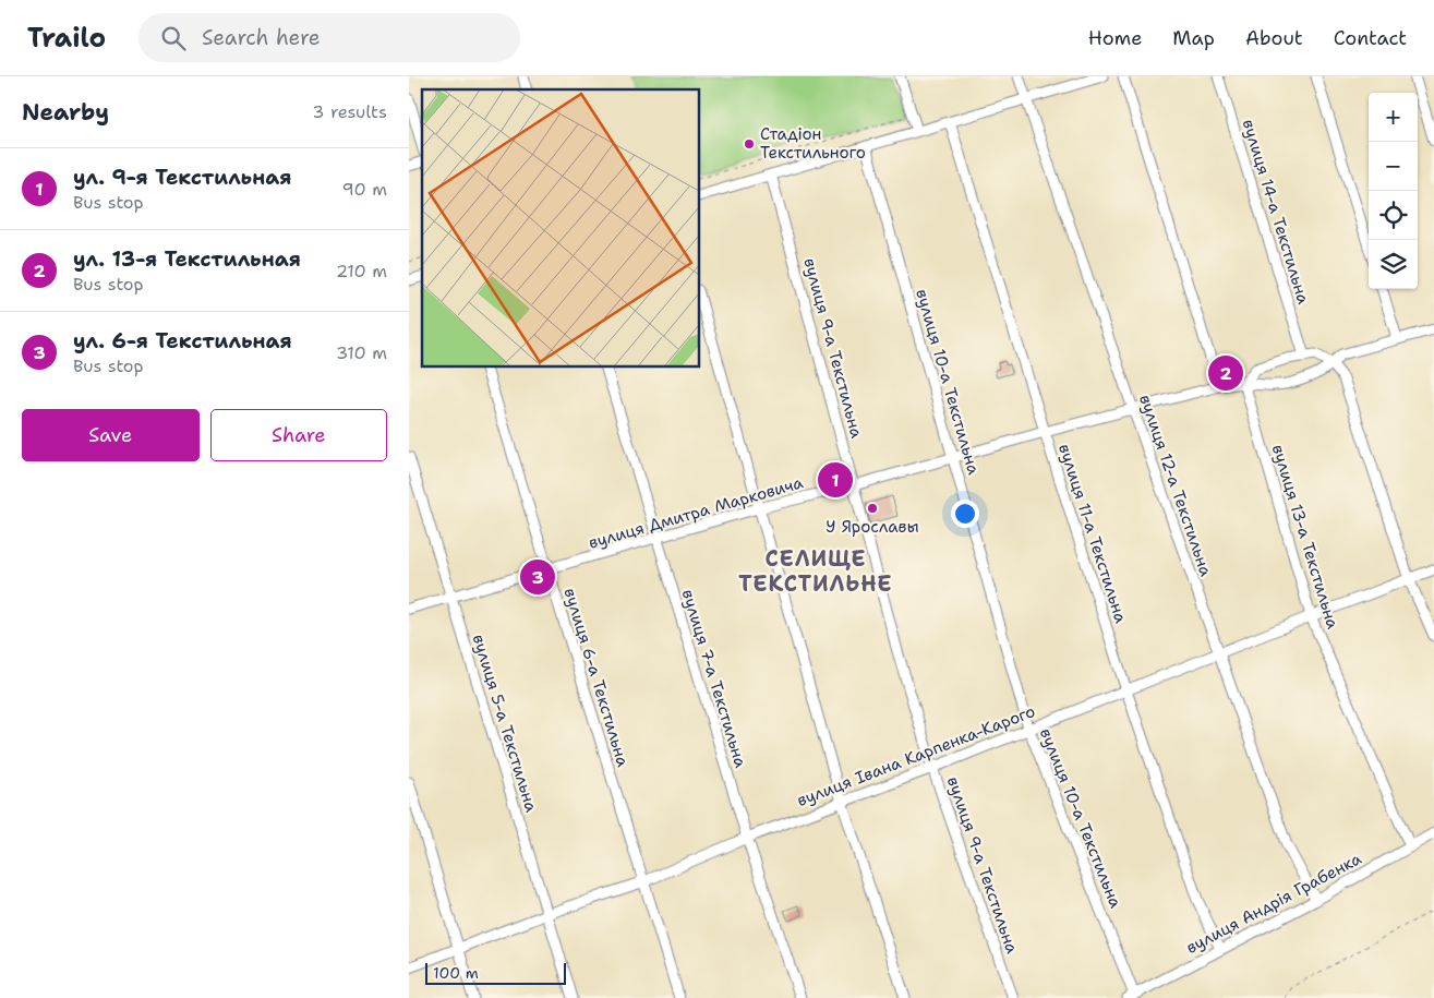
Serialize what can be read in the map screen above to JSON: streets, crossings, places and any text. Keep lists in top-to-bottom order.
{
  "streets": {
    "street": [
      "вулиця 14-а Текстильна",
      "вулиця 9-а Текстильна",
      "вулиця 10-а Текстильна",
      "вулиця 12-а Текстильна",
      "вулиця Дмитра Марковича",
      "вулиця 11-а Текстильна",
      "вулиця 13-а Текстильна",
      "вулиця 6-а Текстильна",
      "вулиця 7-а Текстильна",
      "вулиця 5-а Текстильна",
      "вулиця Івана Карпенка-Карого",
      "вулиця Андрія Грабенка"
    ]
  },
  "crossings": [
    ["вулиця 9-а Текстильна", "вулиця Дмитра Марковича"],
    ["вулиця 9-а Текстильна", "вулиця Івана Карпенка-Карого"],
    ["вулиця 10-а Текстильна", "вулиця Дмитра Марковича"],
    ["вулиця 10-а Текстильна", "вулиця Івана Карпенка-Карого"],
    ["вулиця 10-а Текстильна", "вулиця Андрія Грабенка"],
    ["вулиця 12-а Текстильна", "вулиця Дмитра Марковича"],
    ["вулиця 12-а Текстильна", "вулиця Івана Карпенка-Карого"],
    ["вулиця 12-а Текстильна", "вулиця Андрія Грабенка"],
    ["вулиця Дмитра Марковича", "вулиця 11-а Текстильна"],
    ["вулиця Дмитра Марковича", "вулиця 13-а Текстильна"],
    ["вулиця Дмитра Марковича", "вулиця 6-а Текстильна"],
    ["вулиця Дмитра Марковича", "вулиця 7-а Текстильна"],
    ["вулиця Дмитра Марковича", "вулиця 5-а Текстильна"],
    ["вулиця 11-а Текстильна", "вулиця Івана Карпенка-Карого"],
    ["вулиця 11-а Текстильна", "вулиця Андрія Грабенка"],
    ["вулиця 13-а Текстильна", "вулиця Івана Карпенка-Карого"],
    ["вулиця 13-а Текстильна", "вулиця Андрія Грабенка"],
    ["вулиця 6-а Текстильна", "вулиця Івана Карпенка-Карого"],
    ["вулиця 7-а Текстильна", "вулиця Івана Карпенка-Карого"],
    ["вулиця 5-а Текстильна", "вулиця Івана Карпенка-Карого"]
  ],
  "districts": ["СЕЛИЩЕ ТЕКСТИЛЬНЕ"],
  "places": ["Стадіон Текстильного", "У Ярославы"],
  "scale_bar": "100 m",
  "page": {
    "header": "Trailo",
    "search": "Search here",
    "nav": [
      "Home",
      "Map",
      "About",
      "Contact"
    ],
    "heading": ["Nearby", "3 results"],
    "map_buttons": ["+", "−"],
    "list": [
      {
        "mark": "1",
        "name": "ул. 9-я Текстильная",
        "note": "Bus stop",
        "value": "90 m"
      },
      {
        "mark": "2",
        "name": "ул. 13-я Текстильная",
        "note": "Bus stop",
        "value": "210 m"
      },
      {
        "mark": "3",
        "name": "ул. 6-я Текстильная",
        "note": "Bus stop",
        "value": "310 m"
      }
    ],
    "pins": ["2", "1", "3"],
    "buttons": ["Save", "Share"],
    "scale": "100 m"
  }
}
